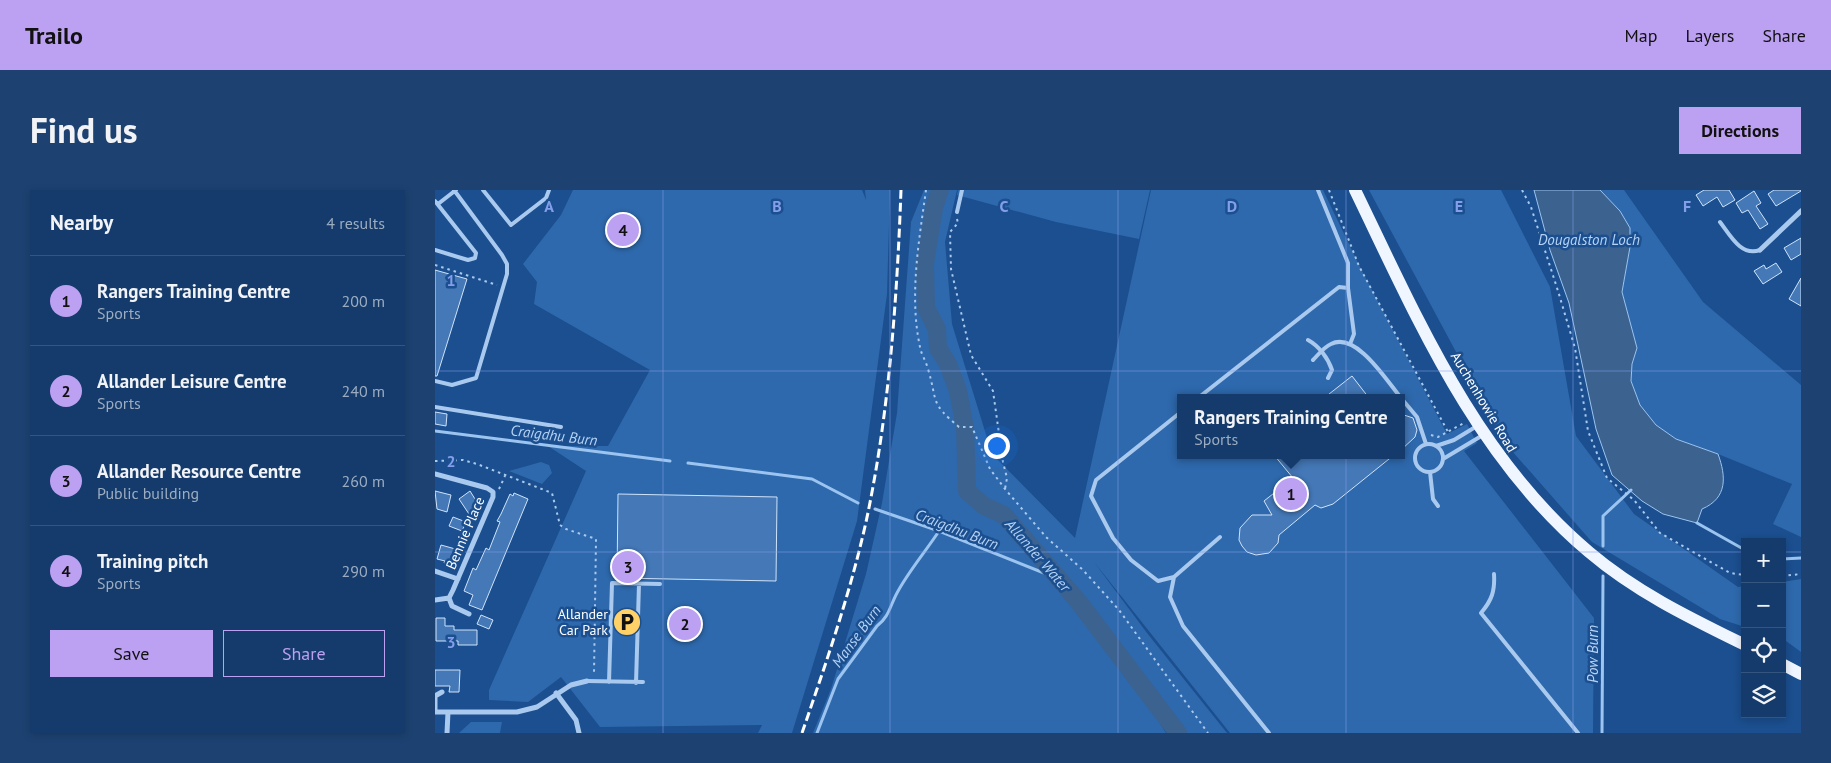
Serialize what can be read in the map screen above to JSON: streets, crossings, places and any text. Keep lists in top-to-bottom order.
{
  "streets": {
    "main road": ["Auchenhowie Road"],
    "street": ["Bennie Place"]
  },
  "water": [
    "Dougalston Loch",
    "Craigdhu Burn",
    "Allander Water",
    "Manse Burn",
    "Pow Burn"
  ],
  "places": {
    "parking": ["Allander Car Park"]
  },
  "page": {
    "header": "Trailo",
    "nav": ["Map", "Layers", "Share"],
    "title": "Find us",
    "buttons": [
      "Directions",
      ["Save", "Share"]
    ],
    "heading": ["Nearby", "4 results"],
    "pins": [
      "4",
      "1",
      "3",
      "2"
    ],
    "list": [
      {
        "mark": "1",
        "name": "Rangers Training Centre",
        "note": "Sports",
        "value": "200 m"
      },
      {
        "mark": "2",
        "name": "Allander Leisure Centre",
        "note": "Sports",
        "value": "240 m"
      },
      {
        "mark": "3",
        "name": "Allander Resource Centre",
        "note": "Public building",
        "value": "260 m"
      },
      {
        "mark": "4",
        "name": "Training pitch",
        "note": "Sports",
        "value": "290 m"
      }
    ],
    "popup": ["Rangers Training Centre", "Sports"],
    "map_buttons": ["+", "−"]
  },
  "grid": {
    "columns": [
      "A",
      "B",
      "C",
      "D",
      "E",
      "F"
    ],
    "rows": ["1", "2", "3"]
  }
}
